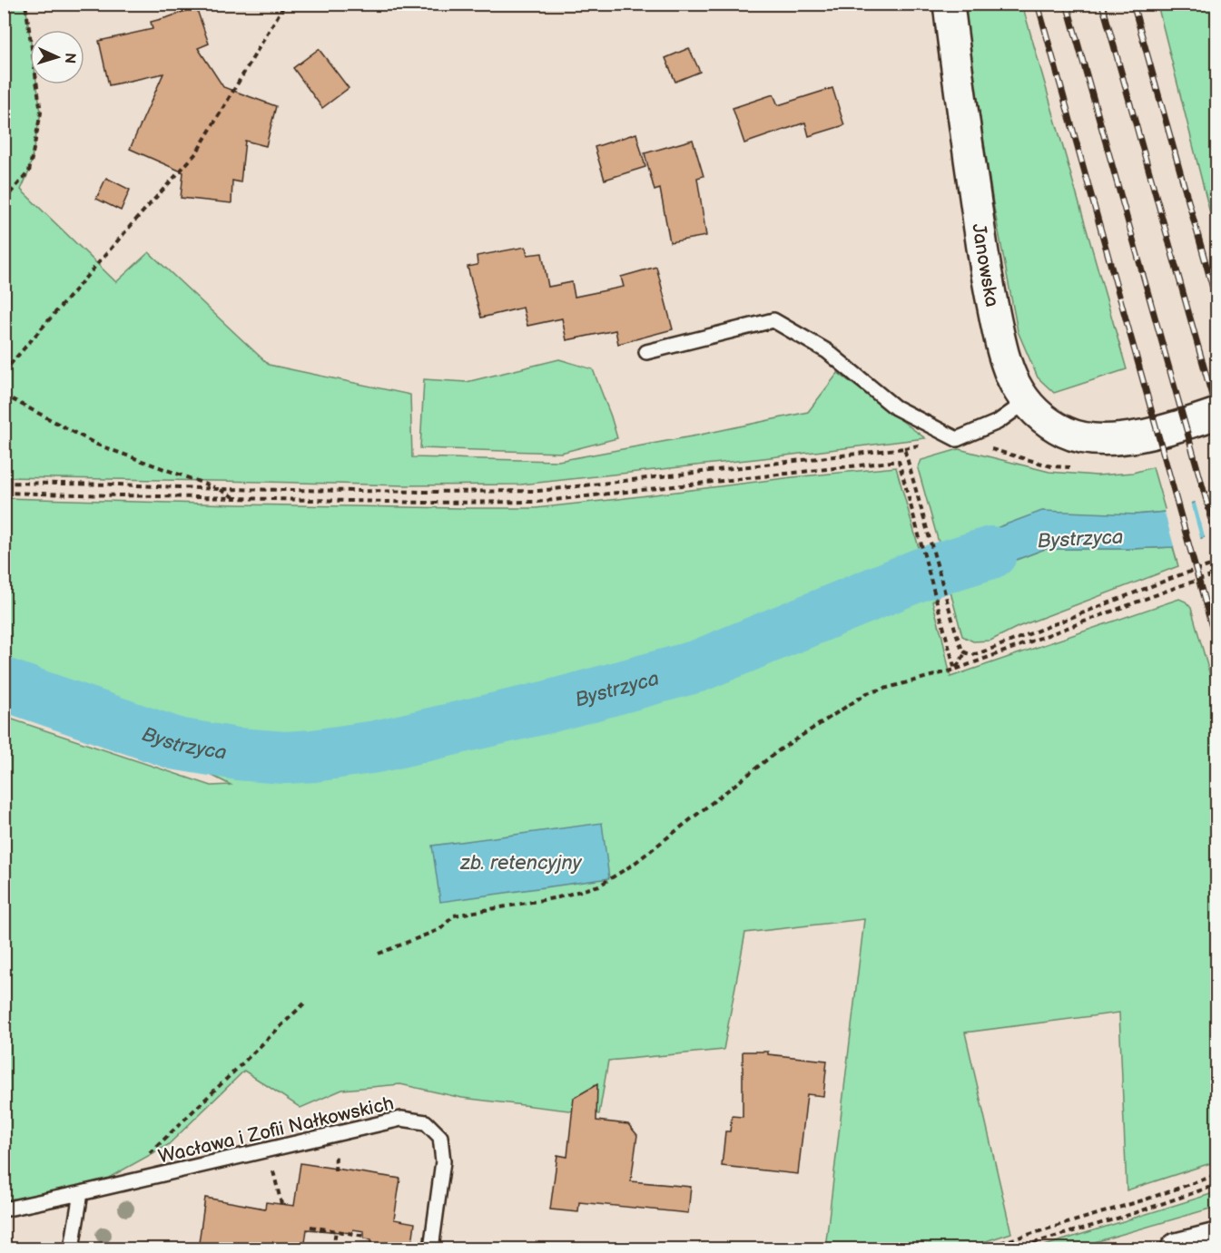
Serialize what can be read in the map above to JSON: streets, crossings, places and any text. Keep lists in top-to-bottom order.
{
  "streets": {
    "street": ["Janowska"],
    "lane": ["Wacława i Zofii Nałkowskich"]
  },
  "water": ["Bystrzyca", "zb. retencyjny"],
  "north": "right"
}
